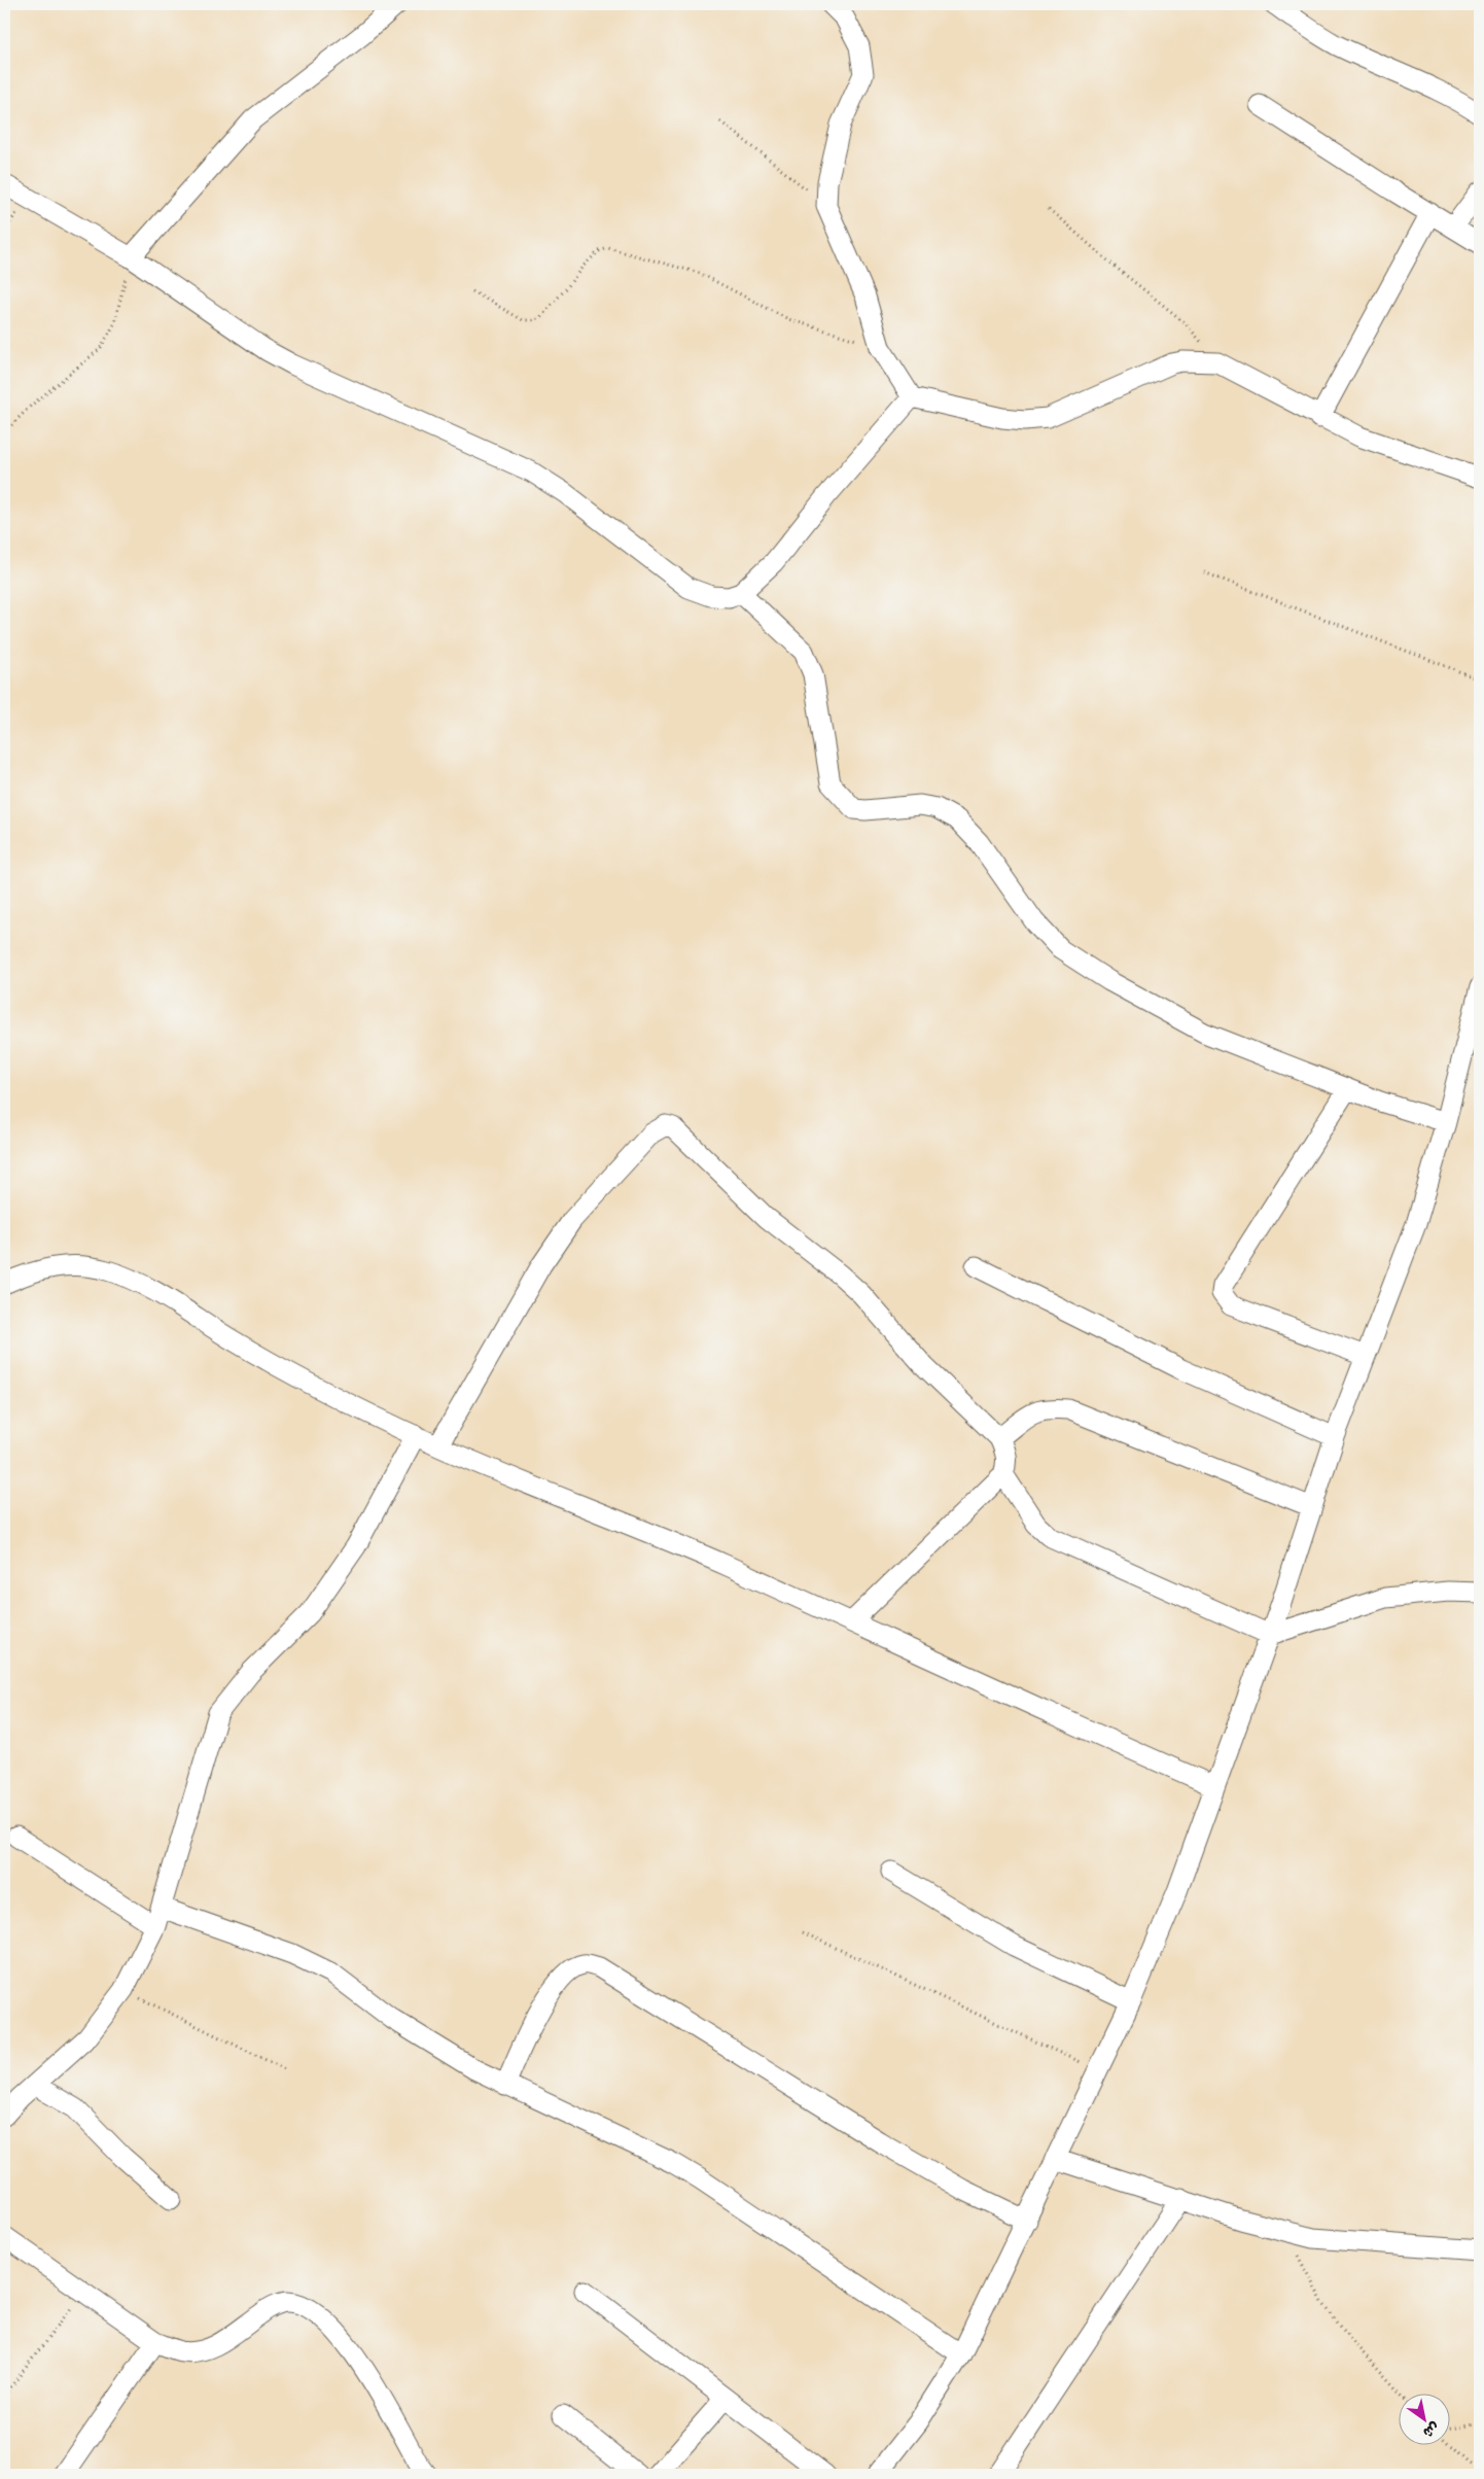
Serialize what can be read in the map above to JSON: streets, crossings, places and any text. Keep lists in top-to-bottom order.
{
  "north": "bottom right"
}
